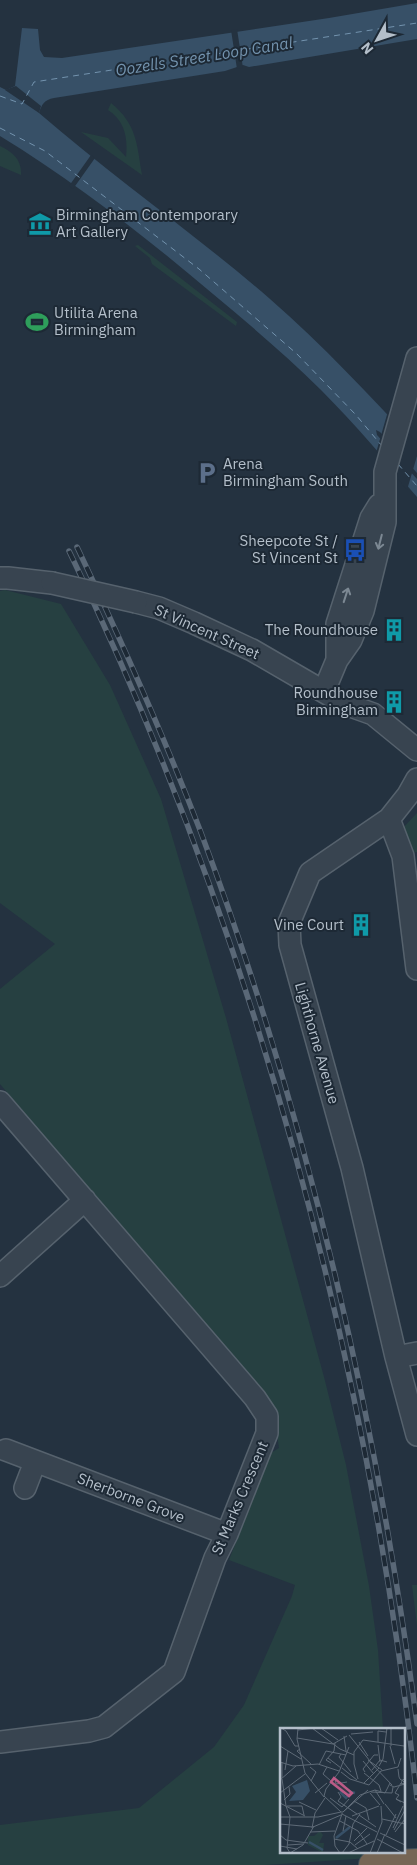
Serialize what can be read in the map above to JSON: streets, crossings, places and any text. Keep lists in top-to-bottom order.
{
  "streets": {
    "street": [
      "St Vincent Street",
      "Lighthorne Avenue",
      "Sherborne Grove",
      "St Marks Crescent"
    ]
  },
  "crossings": [
    ["Sherborne Grove", "St Marks Crescent"]
  ],
  "water": ["Oozells Street Loop Canal"],
  "places": {
    "museum": ["Birmingham Contemporary Art Gallery"],
    "sports": ["Utilita Arena Birmingham"],
    "parking": ["Arena Birmingham South"],
    "bus stop": ["Sheepcote St / St Vincent St"],
    "building": ["The Roundhouse", "Roundhouse Birmingham", "Vine Court"]
  },
  "north": "bottom left"
}
